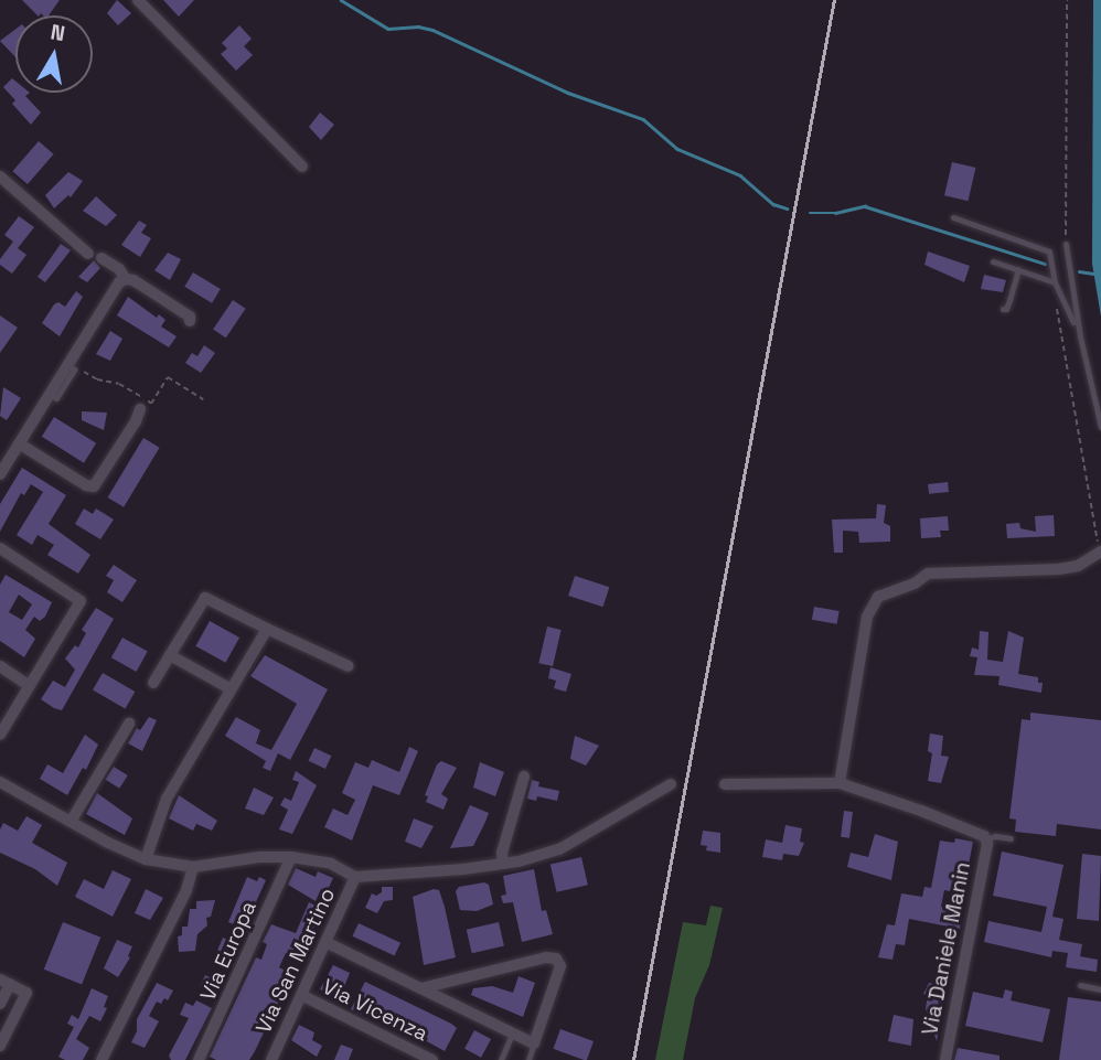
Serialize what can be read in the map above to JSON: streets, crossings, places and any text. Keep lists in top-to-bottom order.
{
  "streets": {
    "street": [
      "Via Daniele Manin",
      "Via Europa",
      "Via San Martino",
      "Via Vicenza"
    ]
  },
  "crossings": [
    ["Via San Martino", "Via Vicenza"]
  ],
  "north": "top"
}
